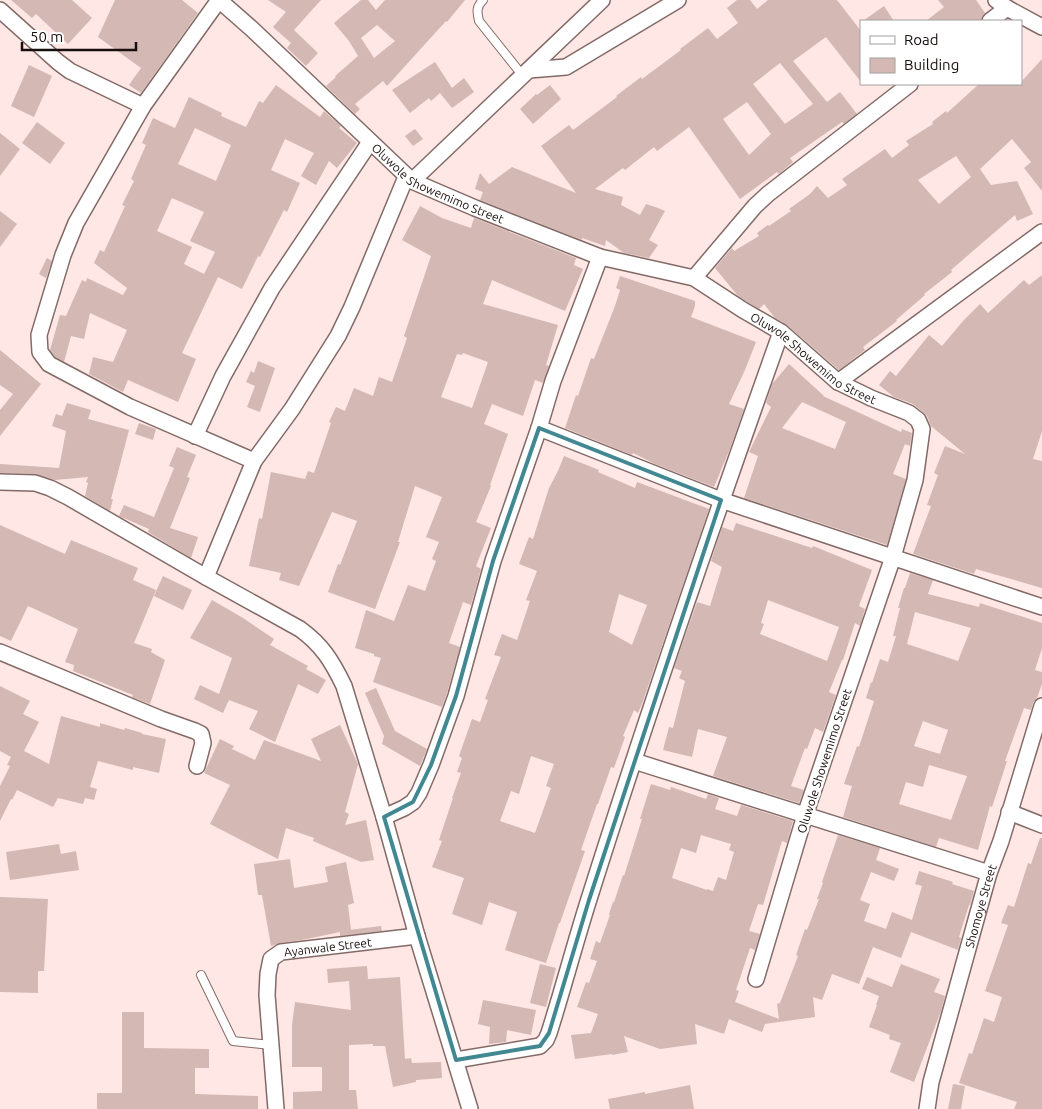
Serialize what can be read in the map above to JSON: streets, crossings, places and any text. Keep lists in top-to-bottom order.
{
  "streets": {
    "street": ["Oluwole Showemimo Street", "Shomoye Street", "Ayanwale Street"]
  },
  "legend": ["Road", "Building"],
  "scale_bar": "50 m"
}
